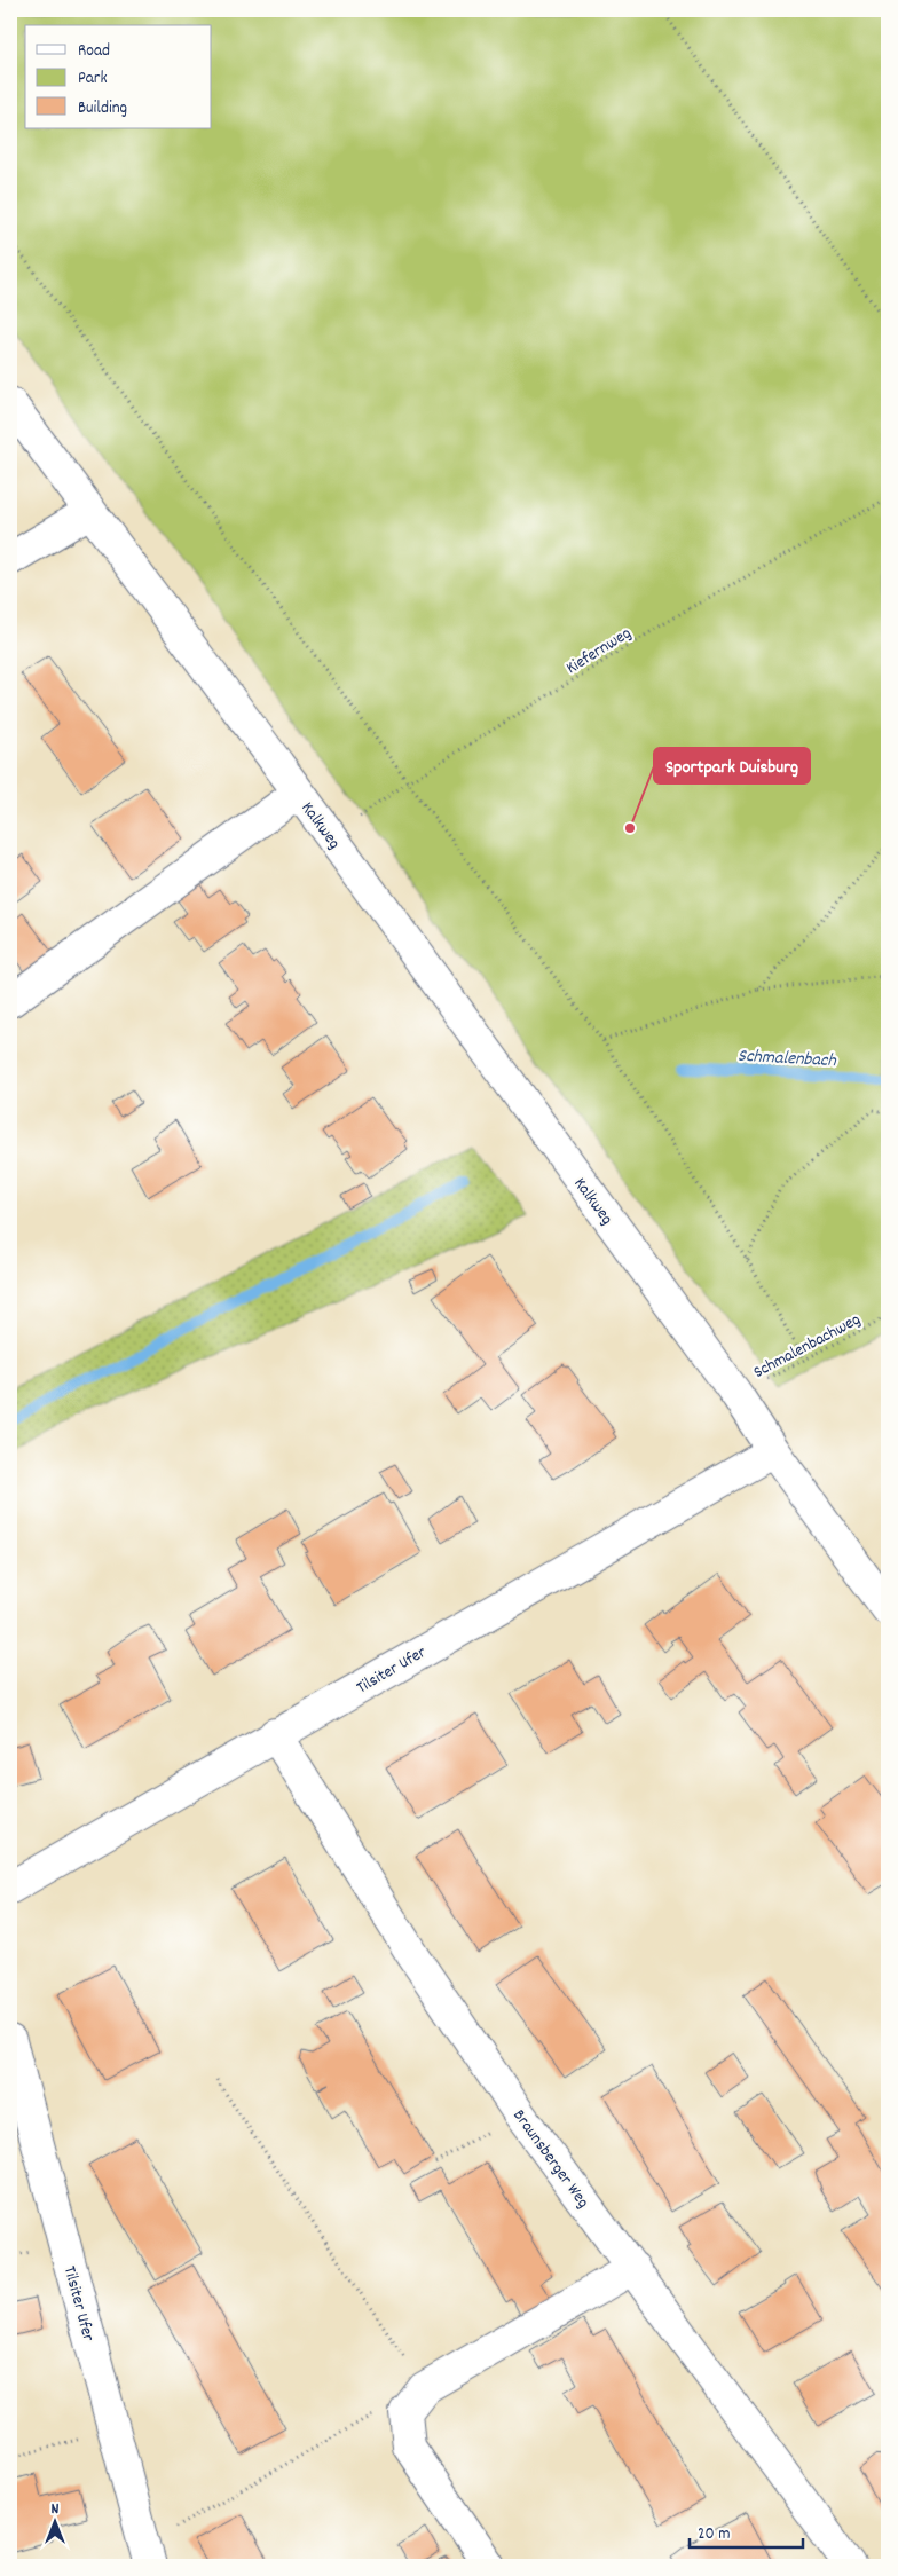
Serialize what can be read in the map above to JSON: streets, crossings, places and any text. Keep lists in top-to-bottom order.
{
  "streets": {
    "street": ["Kalkweg", "Tilsiter Ufer", "Braunsberger Weg"],
    "path": ["Kiefernweg", "Schmalenbachweg"]
  },
  "crossings": [
    ["Kiefernweg", "Kalkweg"],
    ["Kalkweg", "Schmalenbachweg"],
    ["Kalkweg", "Tilsiter Ufer"],
    ["Tilsiter Ufer", "Braunsberger Weg"]
  ],
  "water": ["Schmalenbach"],
  "places": ["Sportpark Duisburg"],
  "legend": ["Road", "Park", "Building"],
  "scale_bar": "20 m",
  "north": "top"
}
